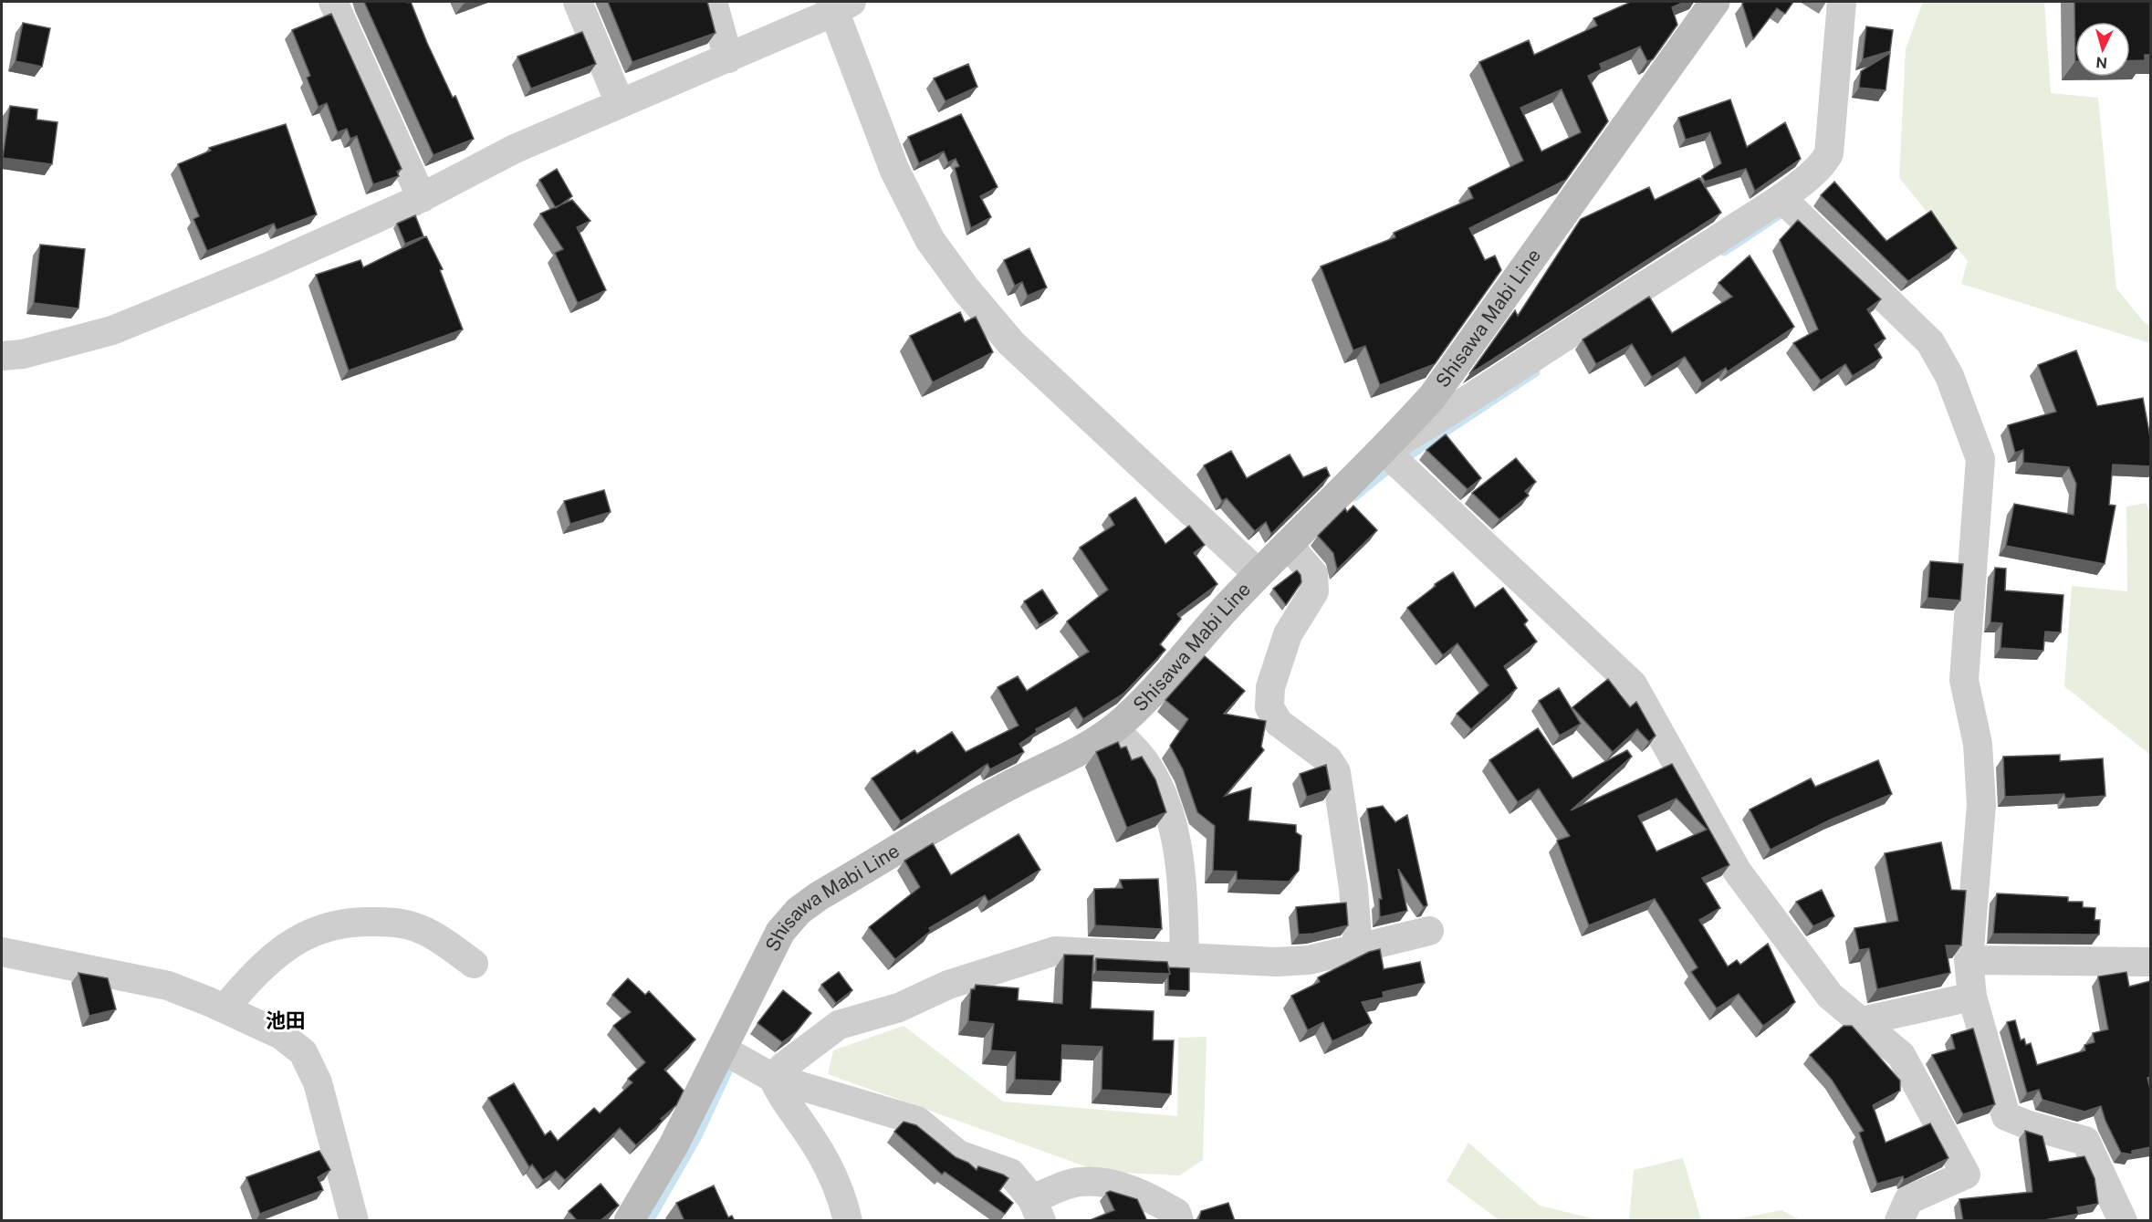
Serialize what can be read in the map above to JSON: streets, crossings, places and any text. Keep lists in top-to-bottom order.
{
  "streets": {
    "main road": ["Shisawa Mabi Line"]
  },
  "districts": ["池田"],
  "north": "bottom"
}
